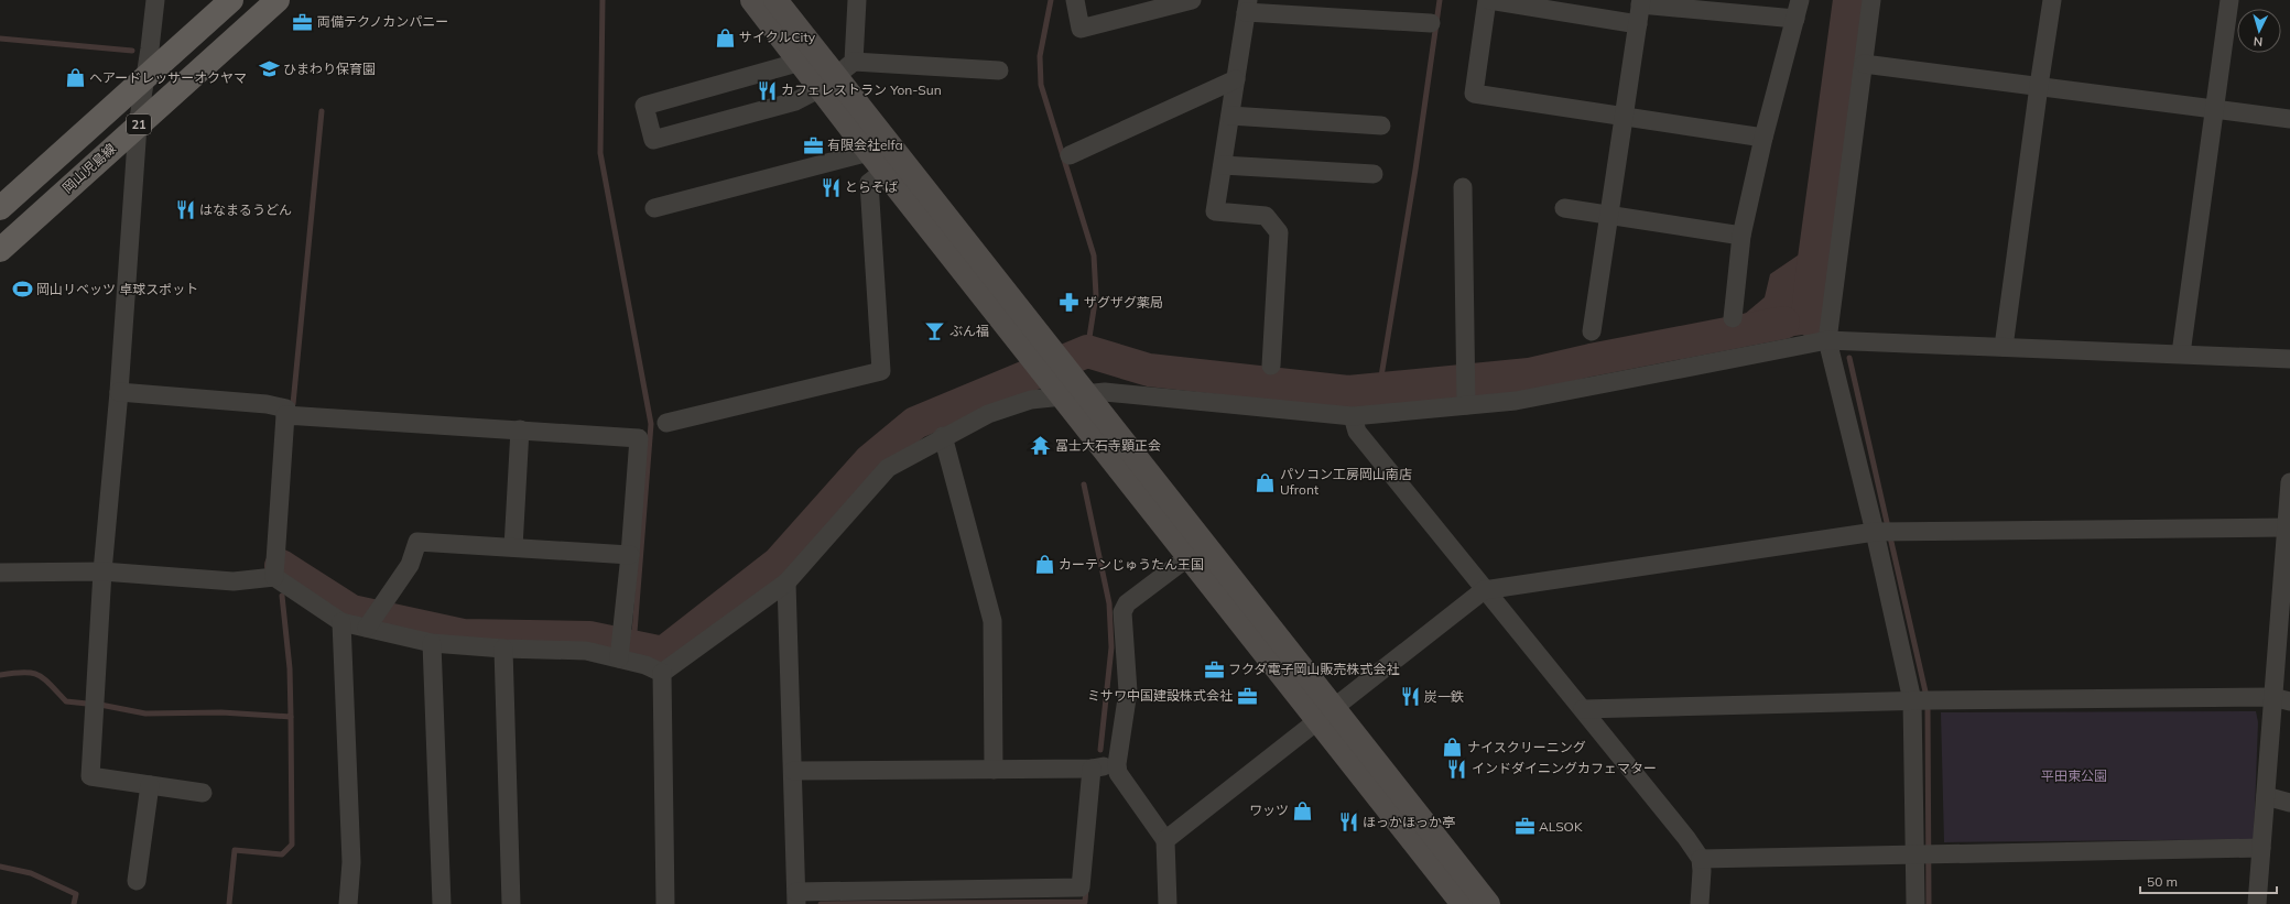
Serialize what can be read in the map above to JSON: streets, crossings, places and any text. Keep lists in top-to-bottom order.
{
  "streets": {
    "main road": ["21", "岡山児島線"]
  },
  "parks": ["平田東公園"],
  "places": {
    "office": [
      "両備テクノカンパニー",
      "有限会社elfa",
      "フクダ電子岡山販売株式会社",
      "ミサワ中国建設株式会社",
      "ALSOK"
    ],
    "shop": [
      "サイクルCity",
      "ヘアードレッサーオクヤマ",
      "パソコン工房岡山南店 Ufront",
      "カーテンじゅうたん王国",
      "ナイスクリーニング",
      "ワッツ"
    ],
    "school or university": ["ひまわり保育園"],
    "restaurant": [
      "カフェレストラン Yon-Sun",
      "とらそば",
      "はなまるうどん",
      "炭一鉄",
      "インドダイニングカフェマター",
      "ほっかほっか亭"
    ],
    "sports": ["岡山リベッツ 卓球スポット"],
    "pharmacy": ["ザグザグ薬局"],
    "bar": ["ぶん福"],
    "temple": ["冨士大石寺顕正会"]
  },
  "scale_bar": "50 m",
  "north": "bottom"
}
